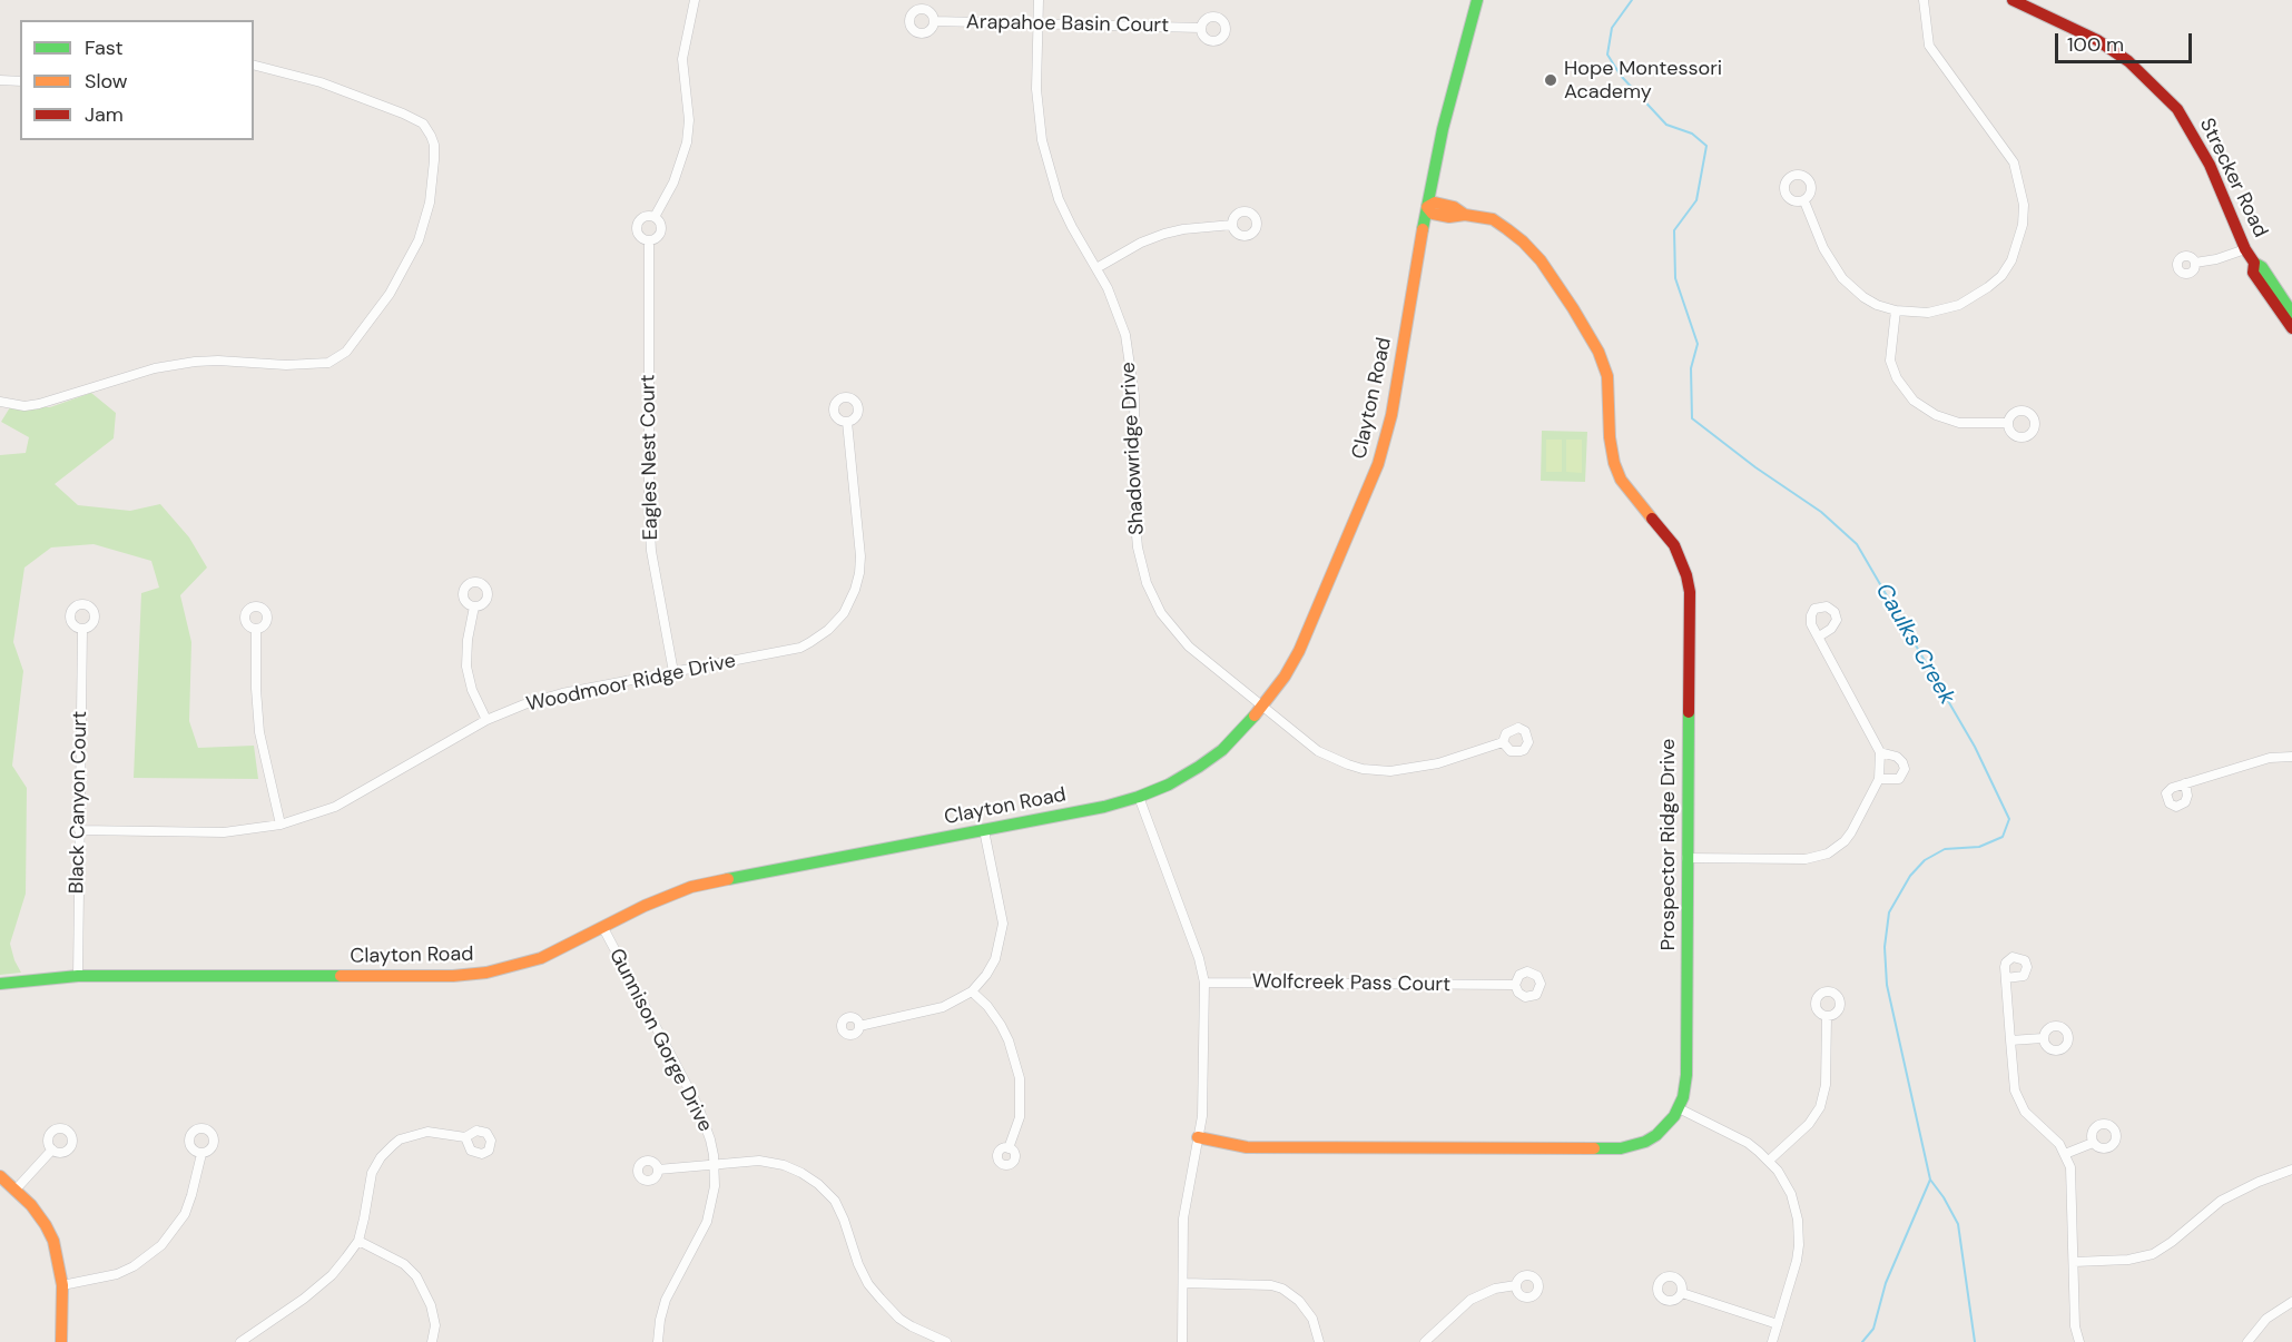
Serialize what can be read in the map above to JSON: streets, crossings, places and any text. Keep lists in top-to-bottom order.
{
  "streets": {
    "street": [
      "Arapahoe Basin Court",
      "Strecker Road",
      "Clayton Road",
      "Shadowridge Drive",
      "Eagles Nest Court",
      "Woodmoor Ridge Drive",
      "Black Canyon Court",
      "Prospector Ridge Drive",
      "Wolfcreek Pass Court",
      "Gunnison Gorge Drive"
    ]
  },
  "crossings": [
    ["Arapahoe Basin Court", "Shadowridge Drive"],
    ["Clayton Road", "Shadowridge Drive"],
    ["Clayton Road", "Black Canyon Court"],
    ["Clayton Road", "Prospector Ridge Drive"],
    ["Clayton Road", "Gunnison Gorge Drive"],
    ["Eagles Nest Court", "Woodmoor Ridge Drive"],
    ["Woodmoor Ridge Drive", "Black Canyon Court"]
  ],
  "water": ["Caulks Creek"],
  "places": ["Hope Montessori Academy"],
  "legend": ["Fast", "Slow", "Jam"],
  "scale_bar": "100 m"
}
